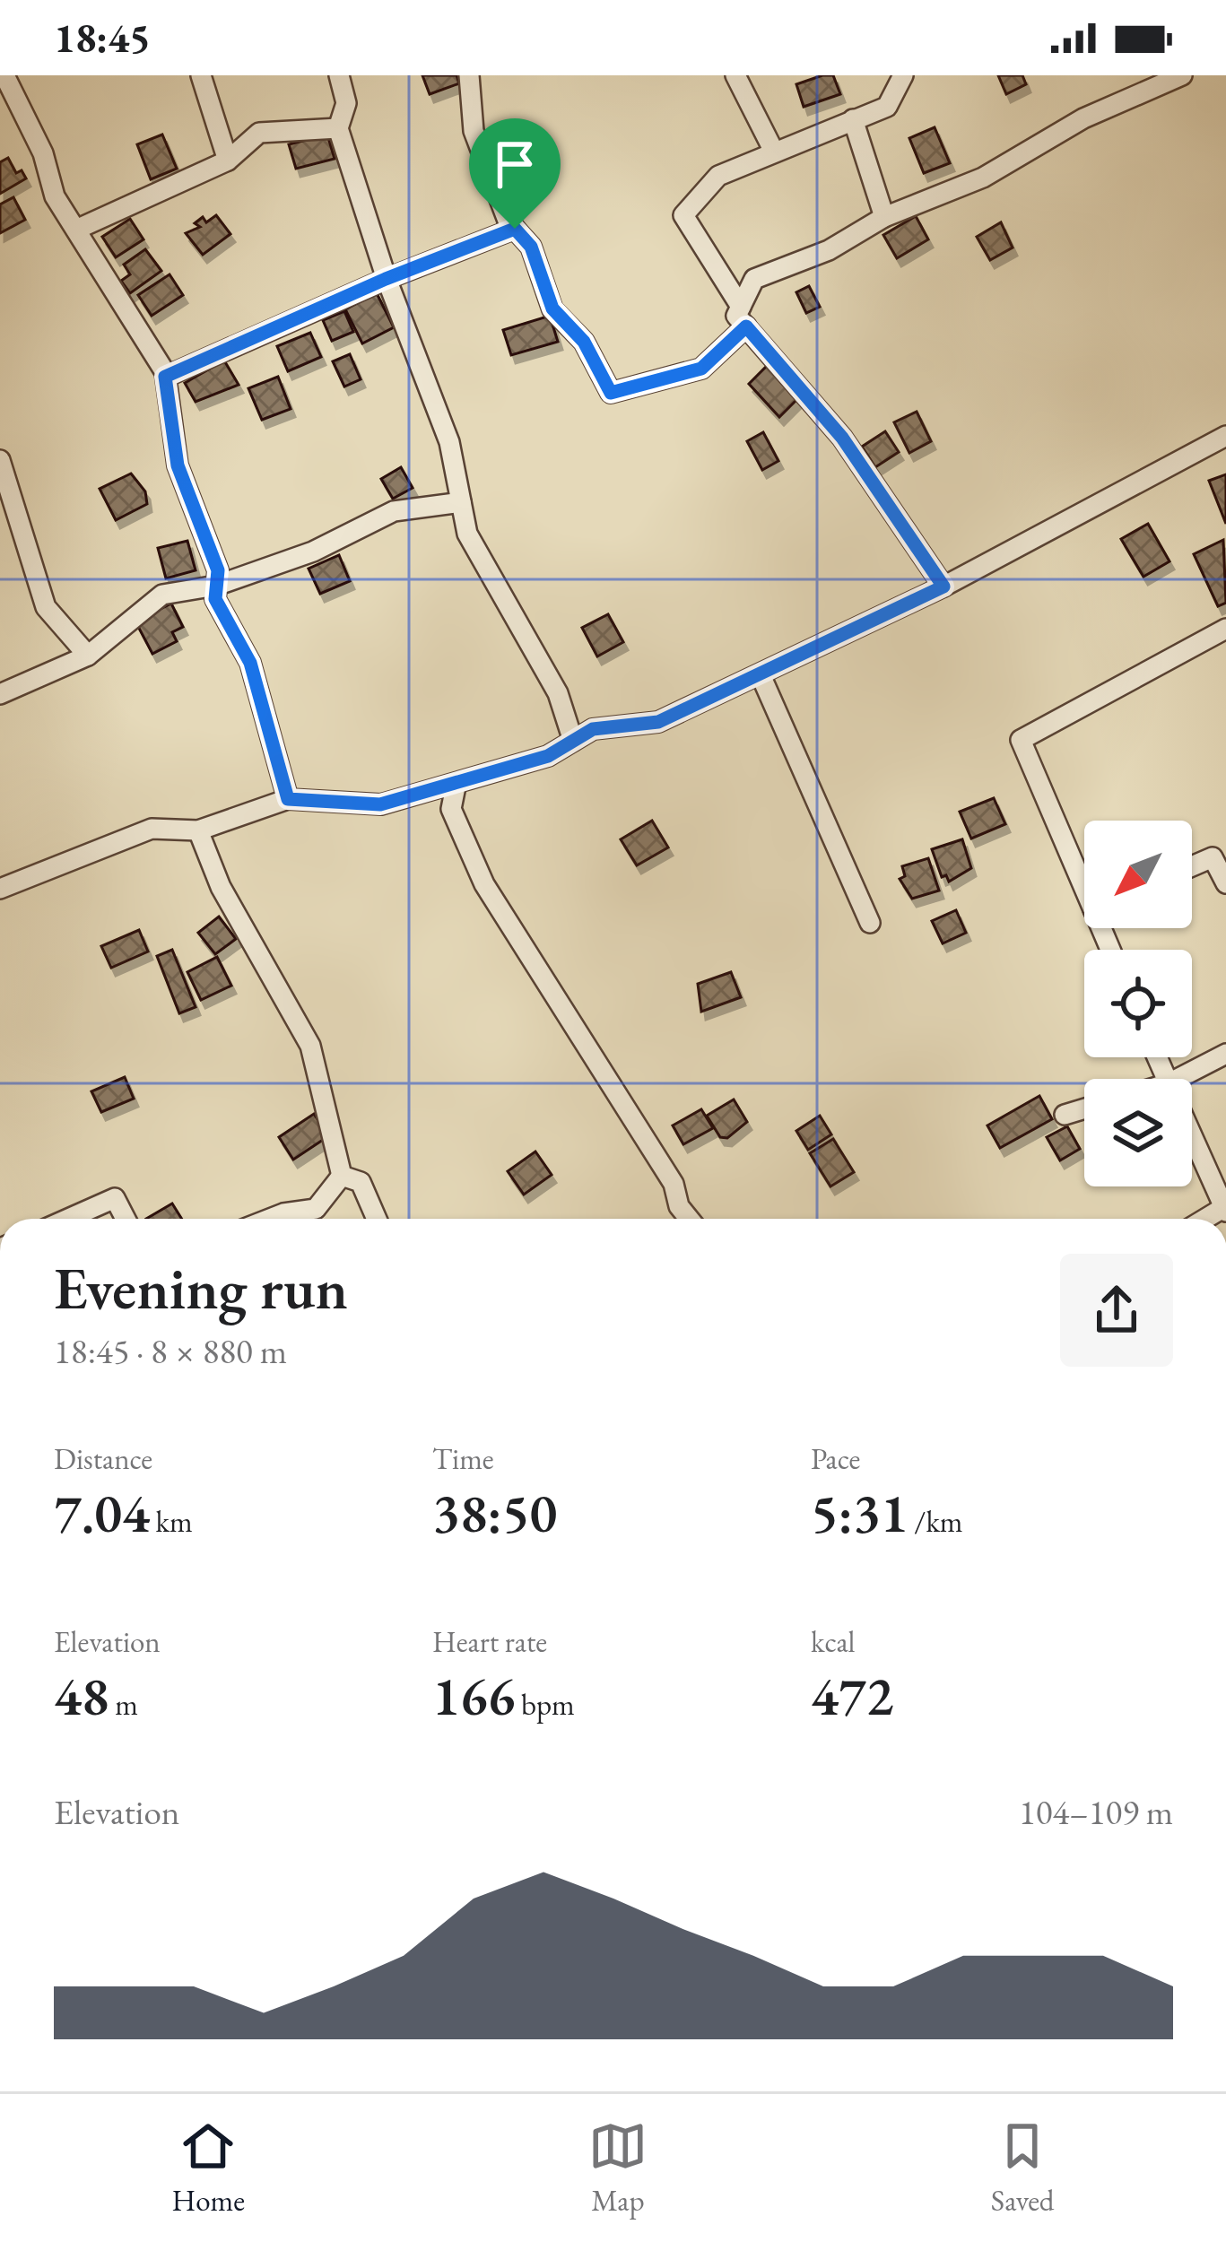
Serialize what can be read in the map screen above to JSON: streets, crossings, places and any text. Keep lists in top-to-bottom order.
{
  "north": "bottom left",
  "page": {
    "status": "18:45",
    "heading": ["Evening run", "18:45 · 8 × 880 m"],
    "stats": [
      ["Distance", "7.04 km"],
      ["Time", "38:50"],
      ["Pace", "5:31 /km"],
      ["Elevation", "48 m"],
      ["Heart rate", "166 bpm"],
      ["kcal", "472"]
    ],
    "chart": ["Elevation", "104–109 m"],
    "tabs": ["Home", "Map", "Saved"]
  }
}
